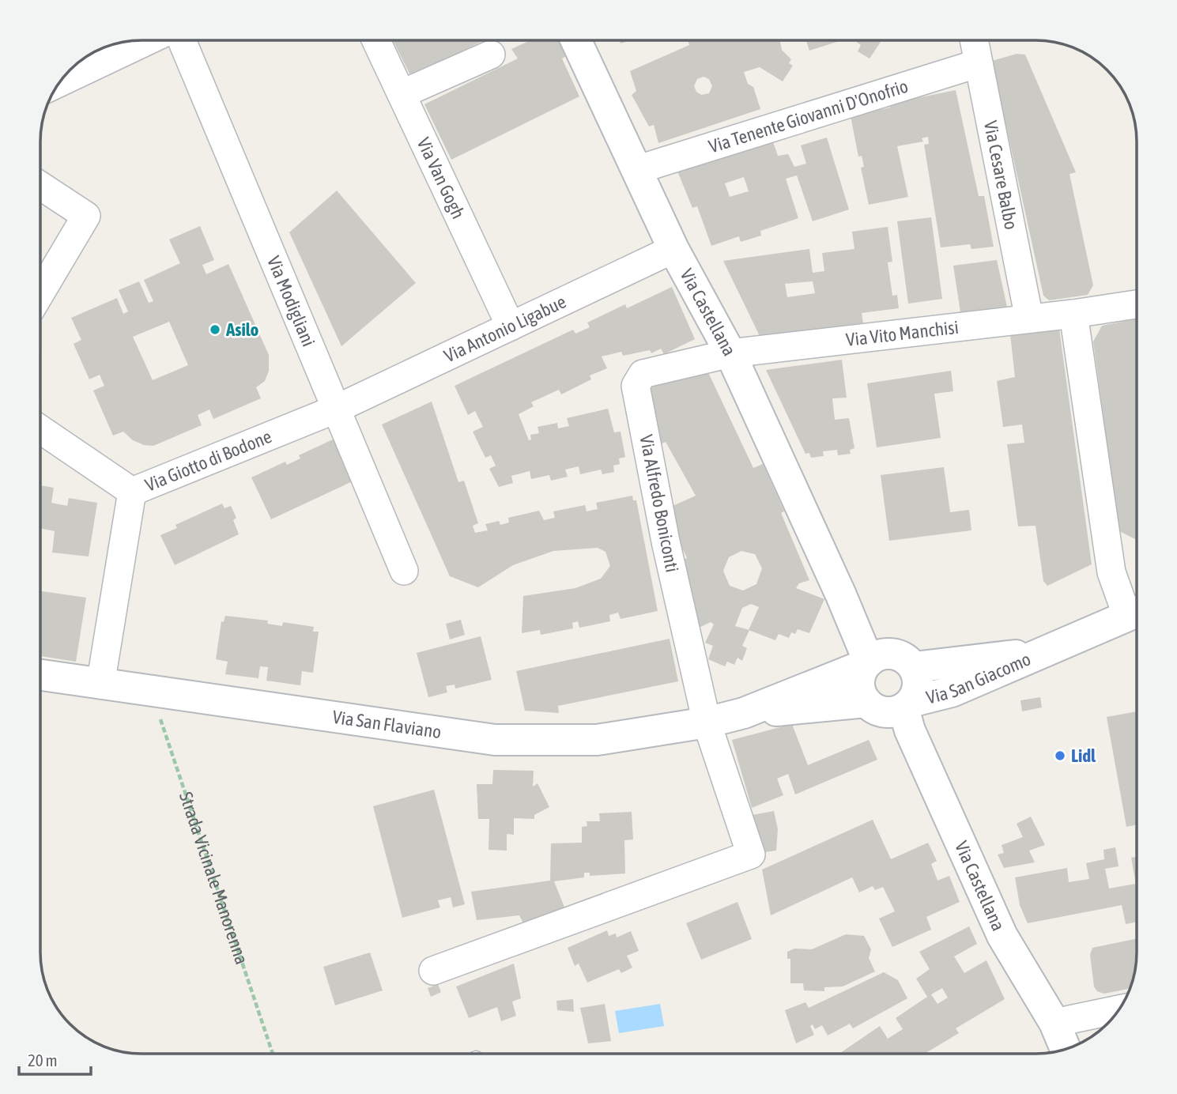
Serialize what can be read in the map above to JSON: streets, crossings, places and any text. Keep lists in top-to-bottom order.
{
  "streets": {
    "street": [
      "Via Tenente Giovanni D'Onofrio",
      "Via Cesare Balbo",
      "Via Van Gogh",
      "Via Modigliani",
      "Via Castellana",
      "Via Antonio Ligabue",
      "Via Vito Manchisi",
      "Via Giotto di Bodone",
      "Via Alfredo Boniconti",
      "Via San Giacomo",
      "Via San Flaviano"
    ],
    "path": ["Strada Vicinale Manorenna"]
  },
  "crossings": [
    ["Via Tenente Giovanni D'Onofrio", "Via Cesare Balbo"],
    ["Via Tenente Giovanni D'Onofrio", "Via Castellana"],
    ["Via Cesare Balbo", "Via Vito Manchisi"],
    ["Via Van Gogh", "Via Antonio Ligabue"],
    ["Via Modigliani", "Via Antonio Ligabue"],
    ["Via Modigliani", "Via Giotto di Bodone"],
    ["Via Castellana", "Via Antonio Ligabue"],
    ["Via Castellana", "Via Vito Manchisi"],
    ["Via Castellana", "Via Alfredo Boniconti"],
    ["Via Castellana", "Via San Giacomo"],
    ["Via Castellana", "Via San Flaviano"],
    ["Via Antonio Ligabue", "Via Giotto di Bodone"],
    ["Via Vito Manchisi", "Via Alfredo Boniconti"],
    ["Via Alfredo Boniconti", "Via San Flaviano"],
    ["Via San Giacomo", "Via San Flaviano"],
    ["Via San Flaviano", "Strada Vicinale Manorenna"]
  ],
  "places": ["Asilo", "Lidl"],
  "scale_bar": "20 m"
}
